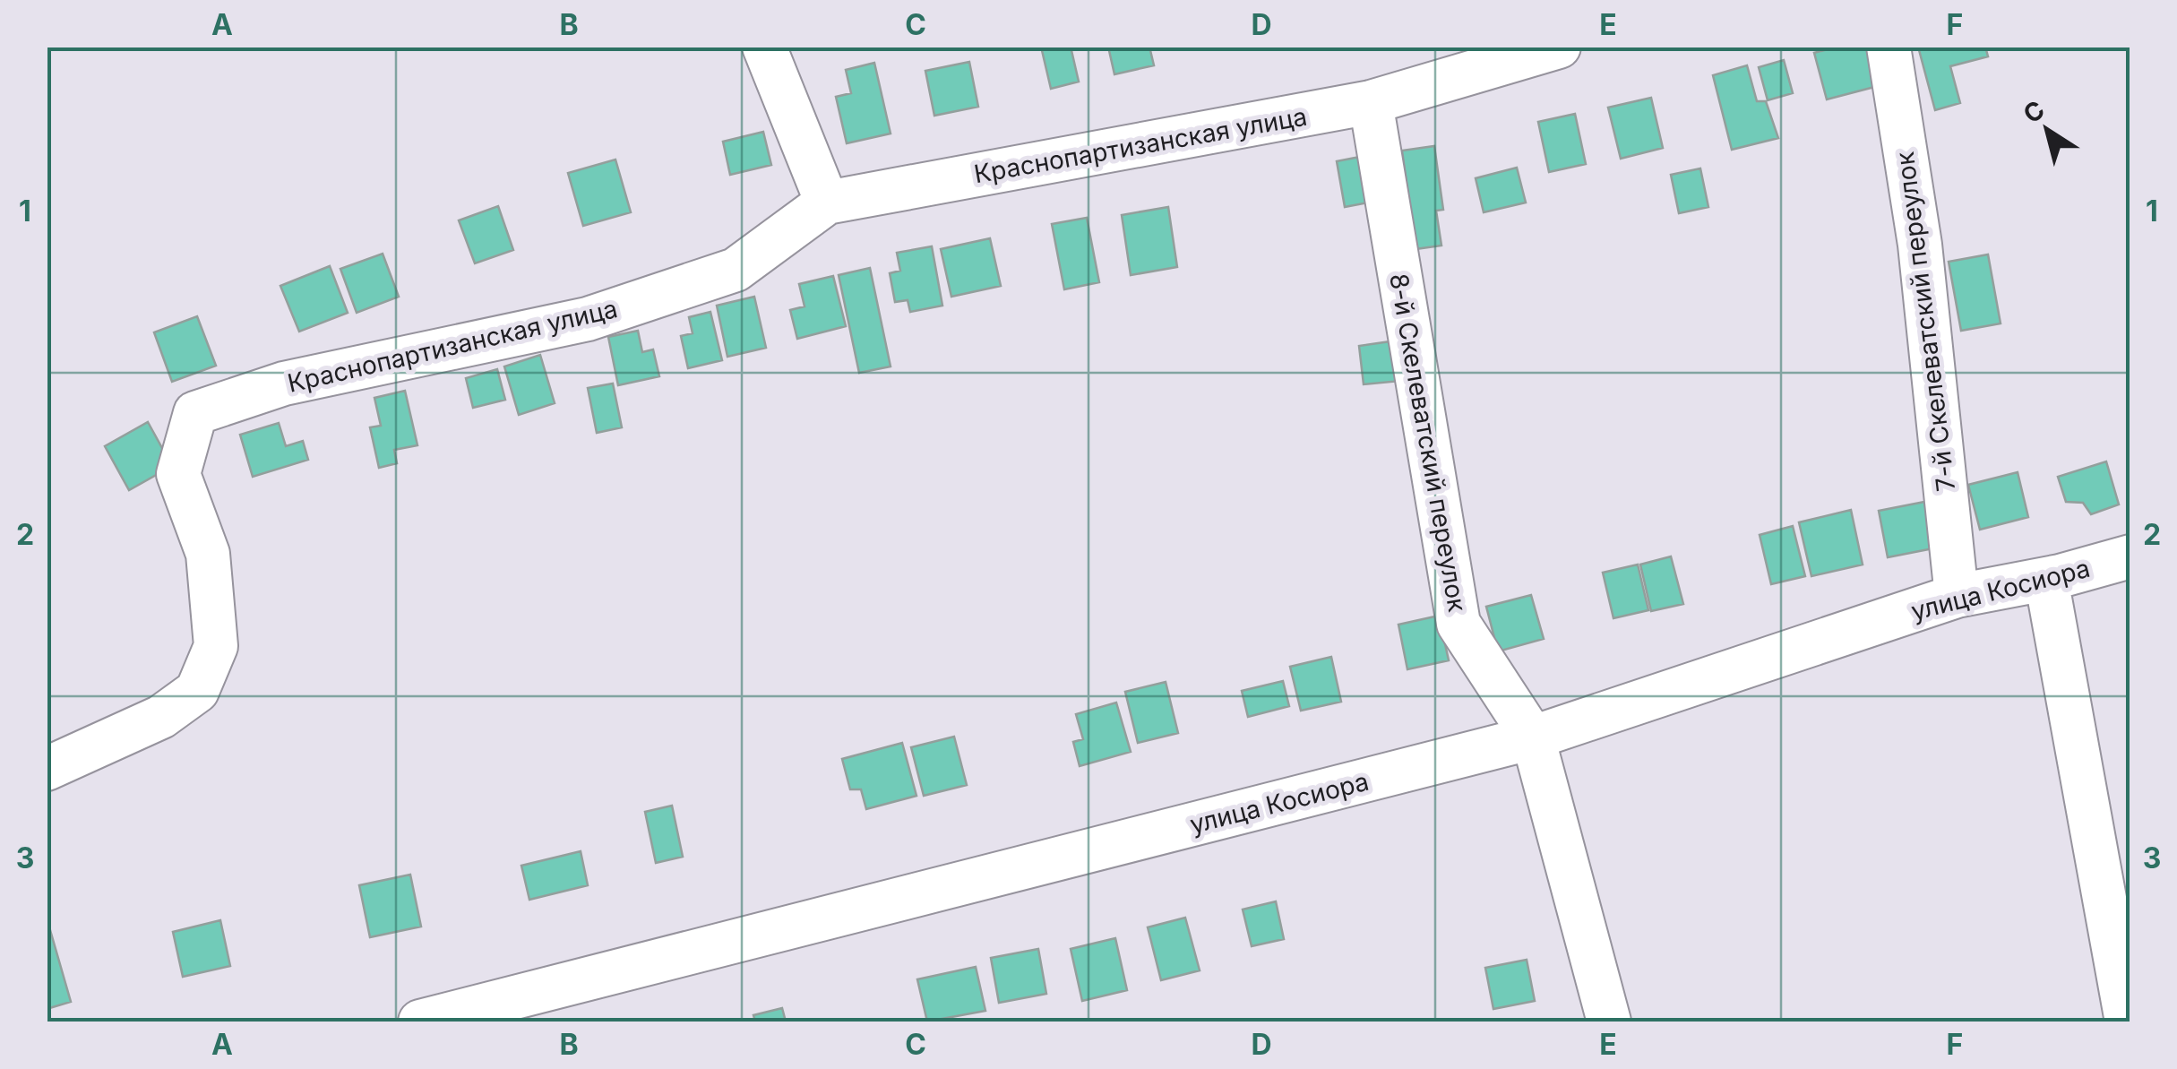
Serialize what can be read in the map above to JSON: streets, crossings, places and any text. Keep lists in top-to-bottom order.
{
  "streets": {
    "street": [
      "Краснопартизанская улица",
      "7-й Скелеватский переулок",
      "8-й Скелеватский переулок",
      "улица Косиора"
    ]
  },
  "crossings": [
    ["Краснопартизанская улица", "8-й Скелеватский переулок"],
    ["7-й Скелеватский переулок", "улица Косиора"],
    ["8-й Скелеватский переулок", "улица Косиора"]
  ],
  "north": "top left",
  "grid": {
    "columns": [
      "A",
      "B",
      "C",
      "D",
      "E",
      "F"
    ],
    "rows": ["1", "2", "3"]
  }
}
